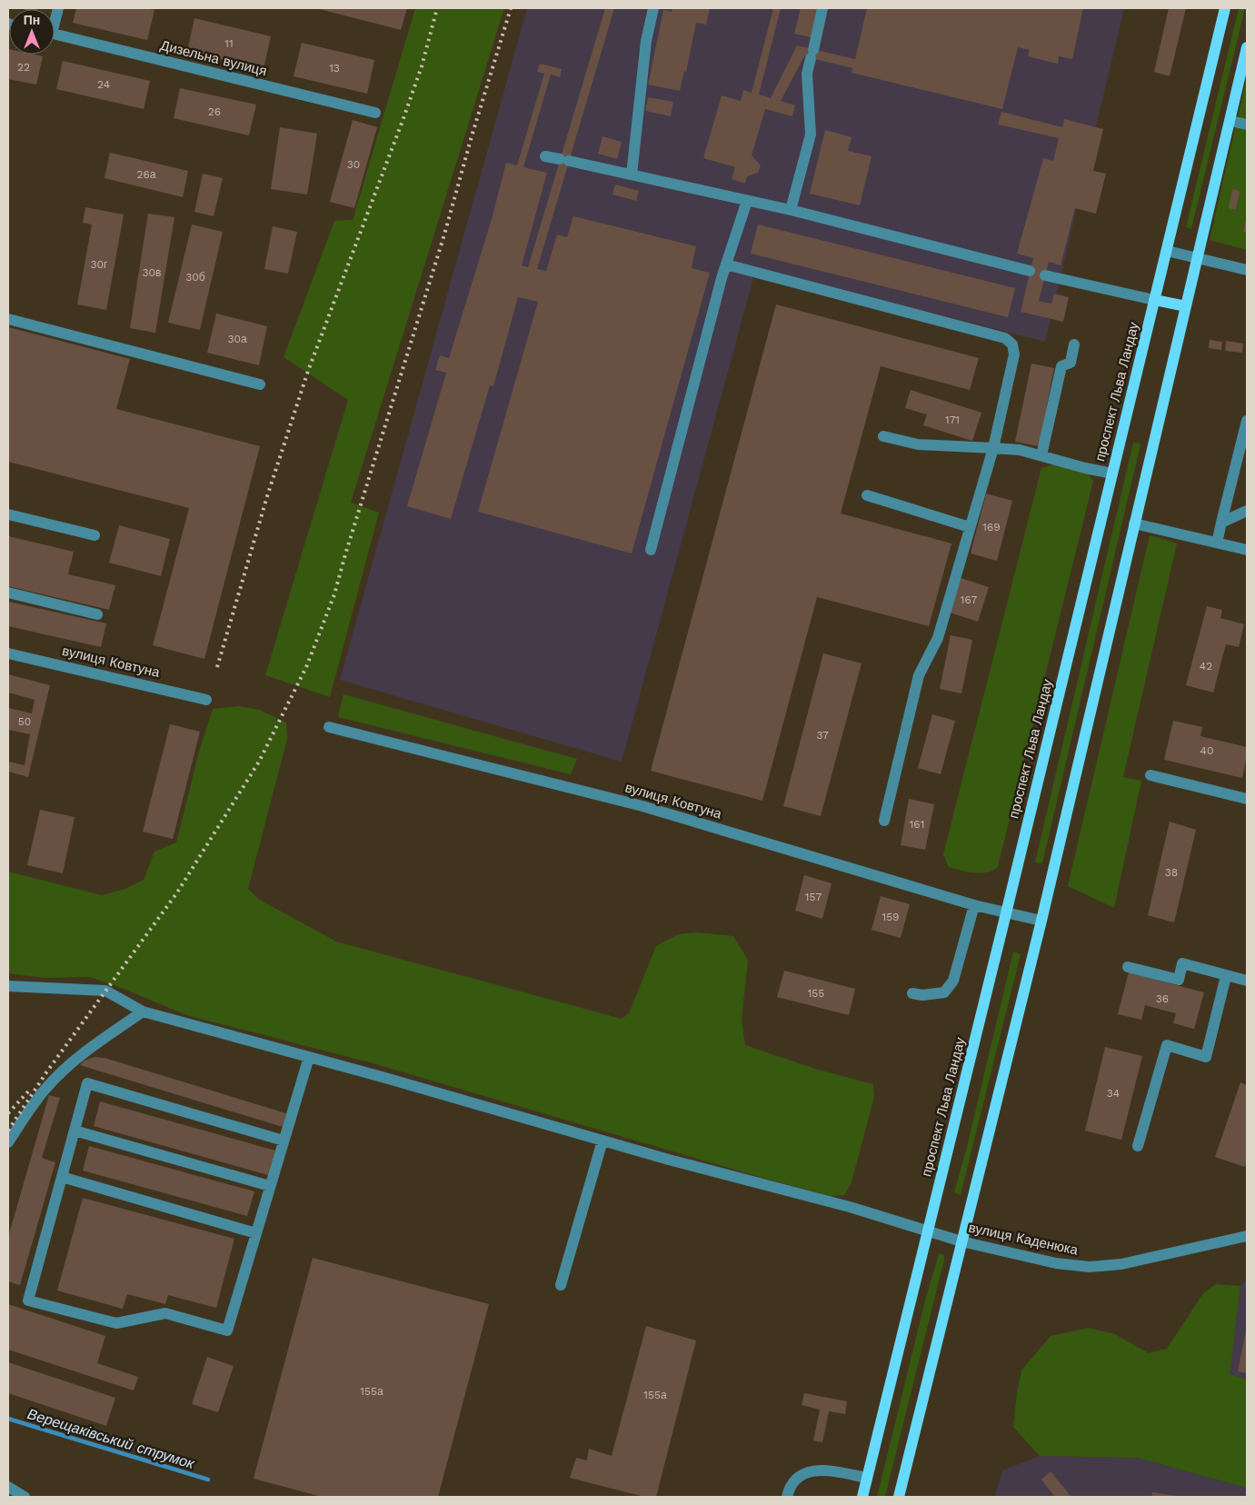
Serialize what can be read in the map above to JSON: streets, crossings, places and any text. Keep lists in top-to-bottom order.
{
  "streets": {
    "main road": ["проспект Льва Ландау"],
    "street": ["Дизельна вулиця", "вулиця Ковтуна", "вулиця Каденюка"]
  },
  "crossings": [
    ["проспект Льва Ландау", "вулиця Ковтуна"],
    ["проспект Льва Ландау", "вулиця Каденюка"]
  ],
  "water": ["Верещаківський струмок"],
  "house_numbers": [
    "11",
    "22",
    "13",
    "24",
    "26",
    "30",
    "26а",
    "30г",
    "30в",
    "30б",
    "30а",
    "171",
    "169",
    "167",
    "42",
    "50",
    "37",
    "40",
    "161",
    "38",
    "157",
    "159",
    "155",
    "36",
    "34",
    "155а",
    "155а"
  ],
  "north": "top"
}
